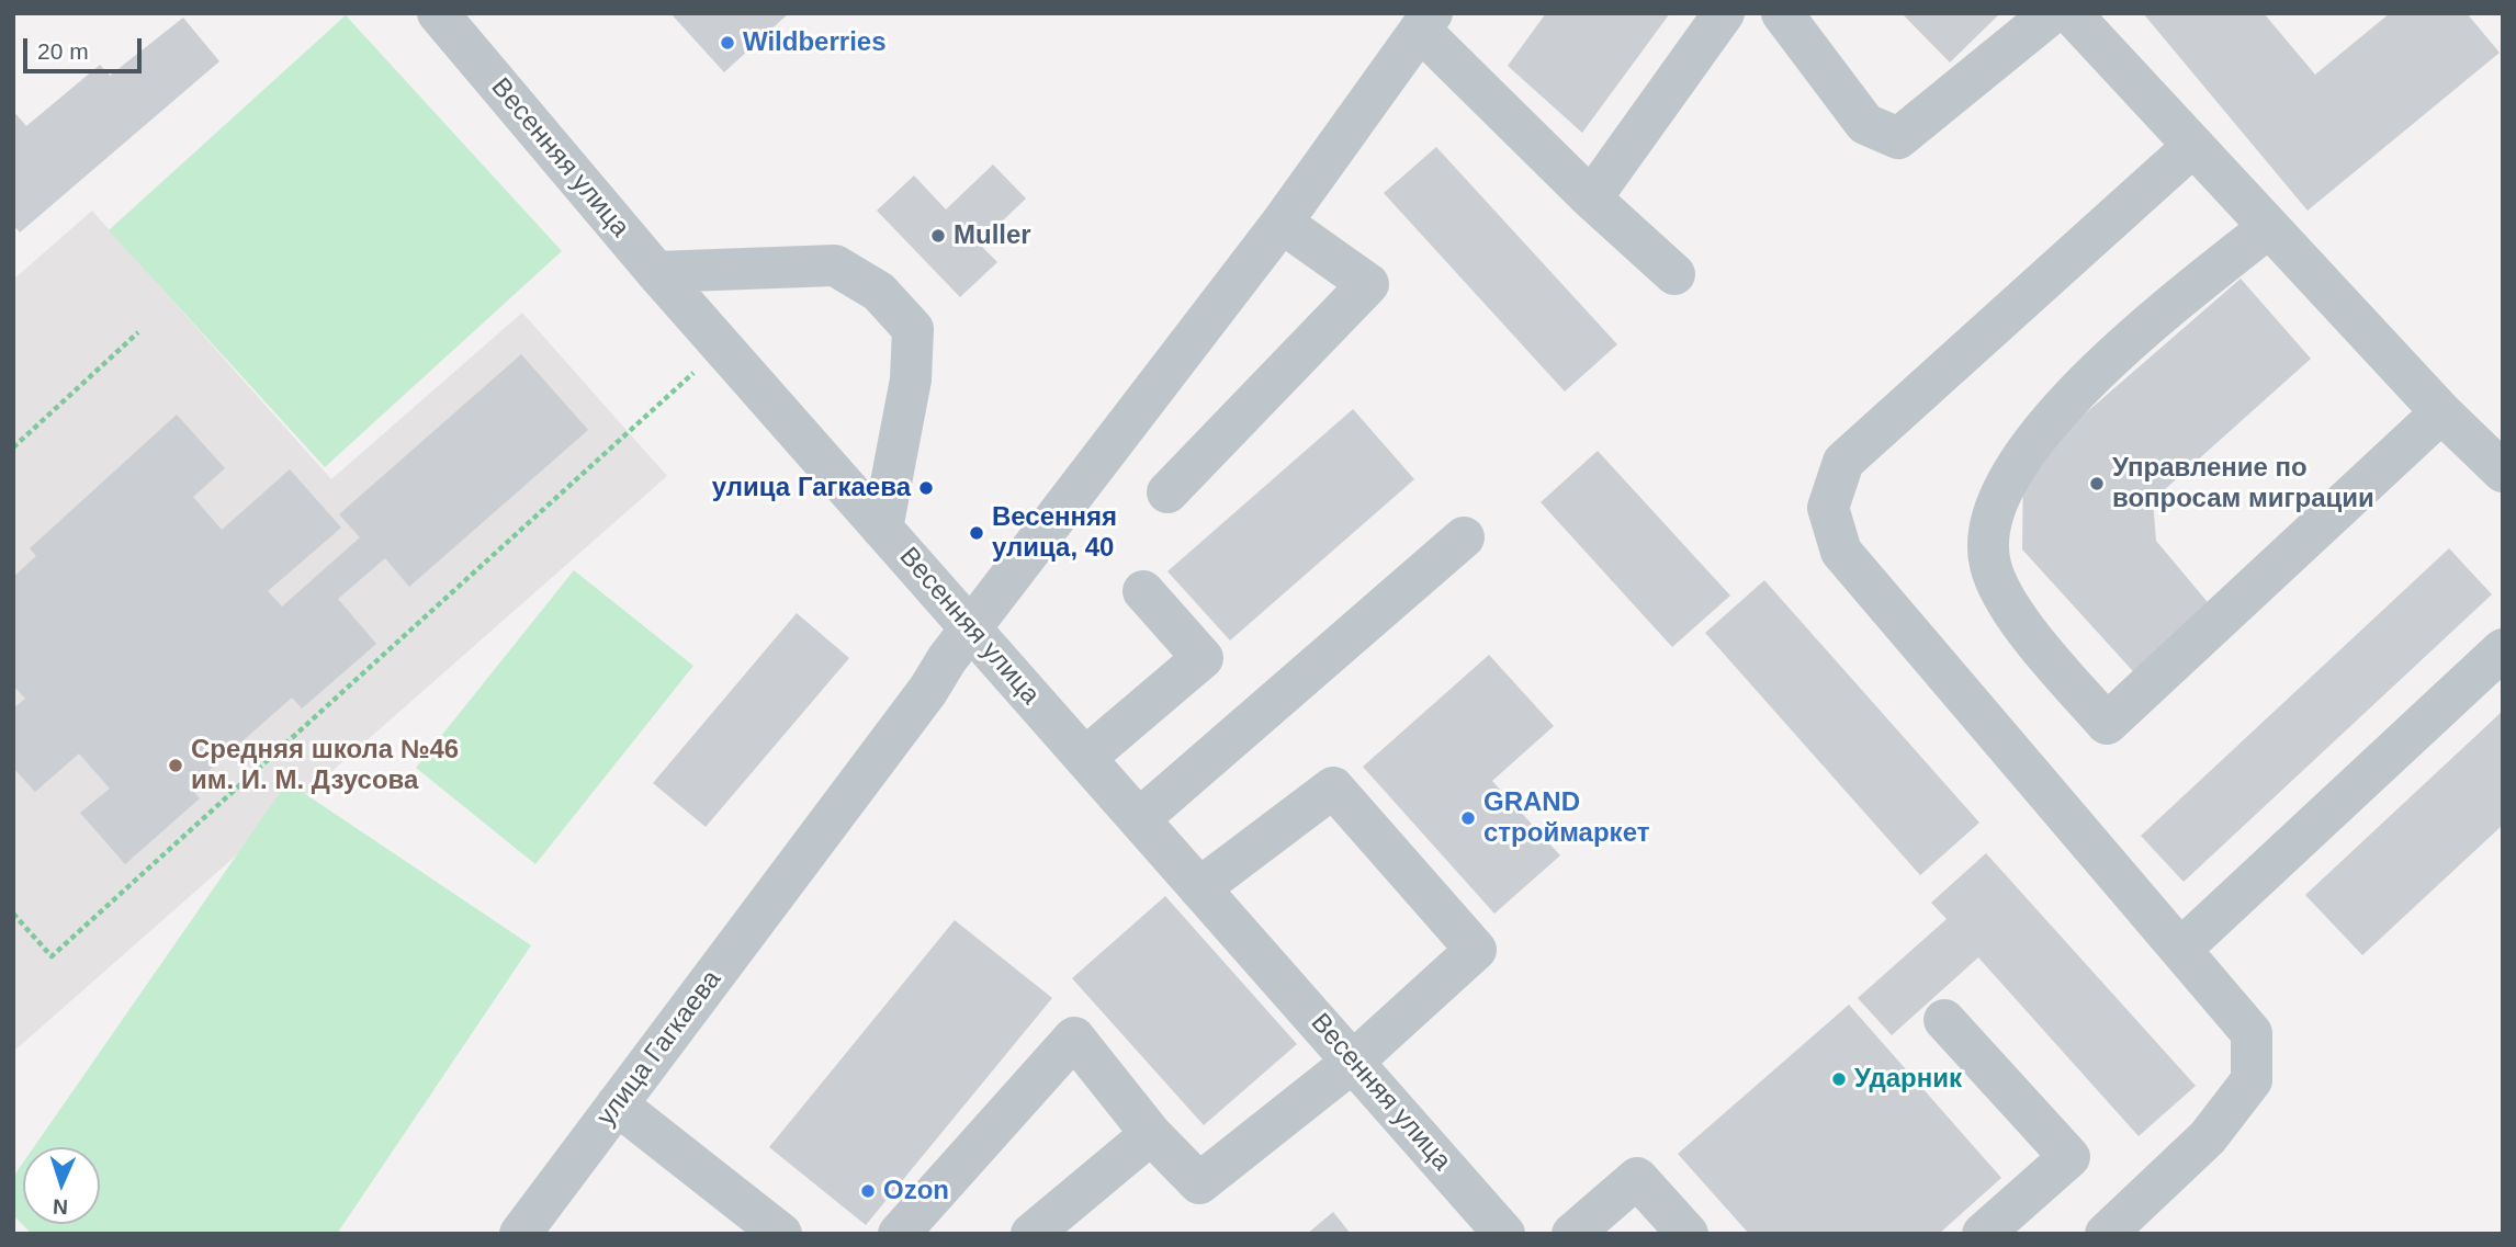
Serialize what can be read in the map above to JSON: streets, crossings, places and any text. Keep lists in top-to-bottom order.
{
  "streets": {
    "street": ["Весенняя улица", "улица Гагкаева"]
  },
  "crossings": [
    ["Весенняя улица", "улица Гагкаева"]
  ],
  "places": [
    "Wildberries",
    "Muller",
    "Управление по вопросам миграции",
    "улица Гагкаева",
    "Весенняя улица, 40",
    "Средняя школа №46 им. И. М. Дзусова",
    "GRAND строймаркет",
    "Ударник",
    "Ozon"
  ],
  "scale_bar": "20 m",
  "north": "bottom"
}
